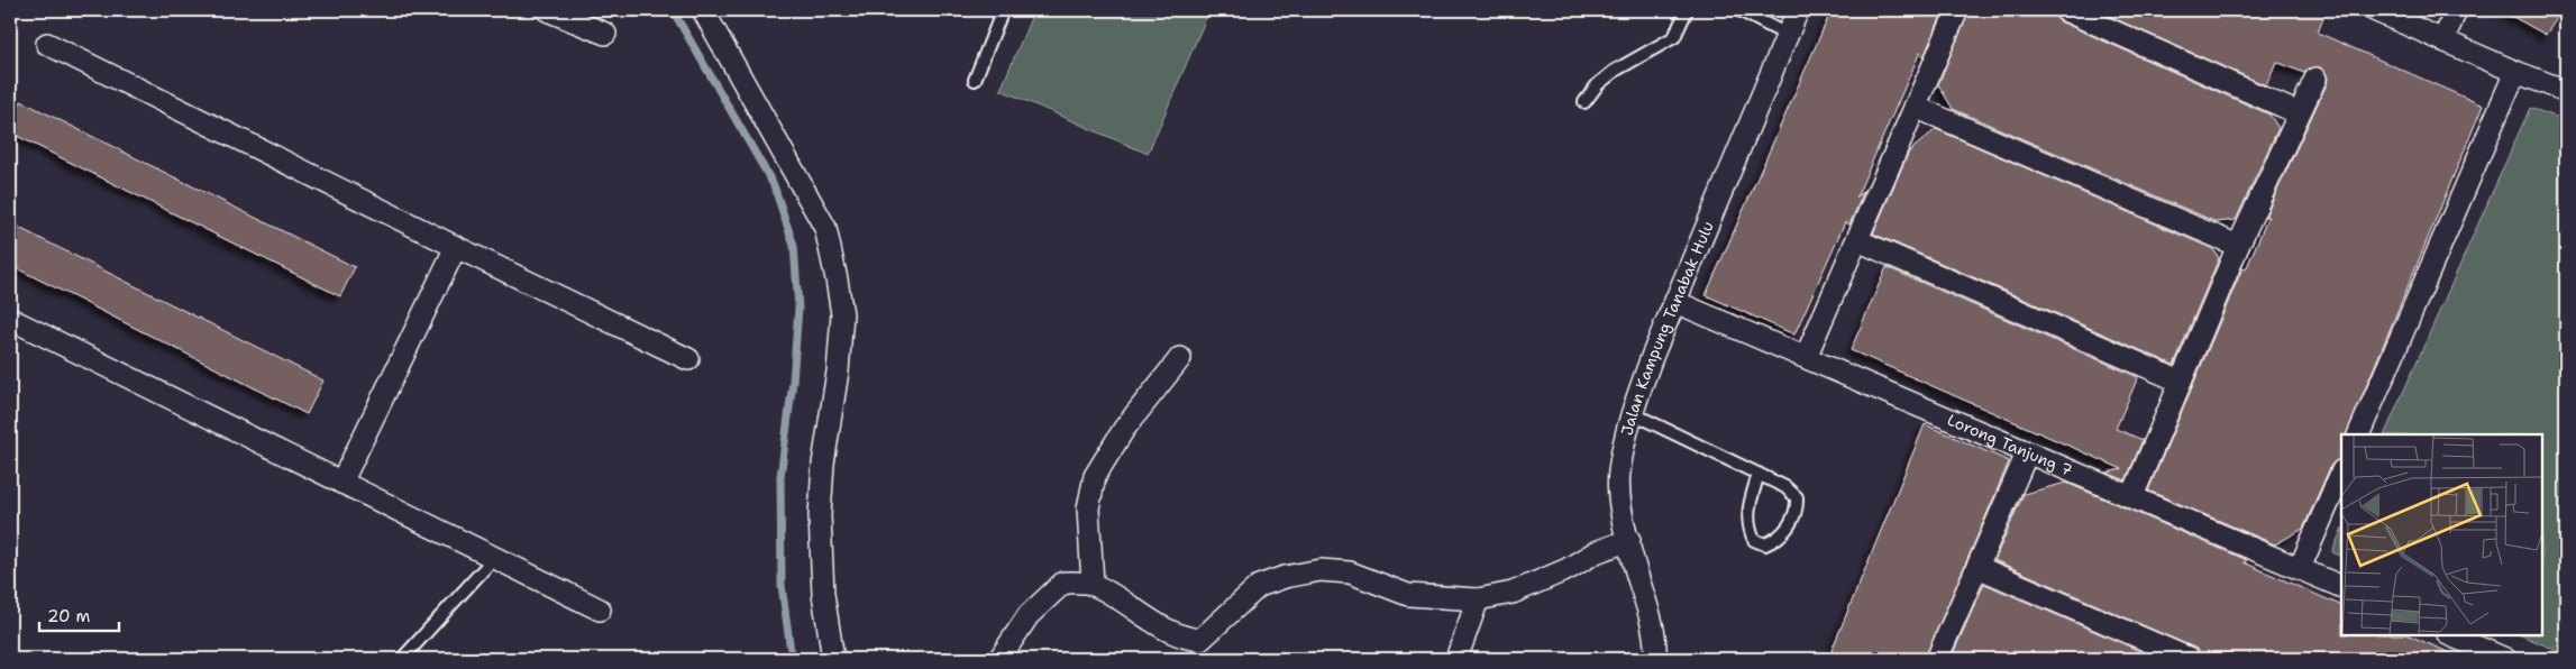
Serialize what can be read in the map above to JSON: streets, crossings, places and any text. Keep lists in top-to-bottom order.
{
  "streets": {
    "street": ["Jalan Kampung Tanabak Hulu", "Lorong Tanjung 7"]
  },
  "crossings": [
    ["Jalan Kampung Tanabak Hulu", "Lorong Tanjung 7"]
  ],
  "scale_bar": "20 m"
}
